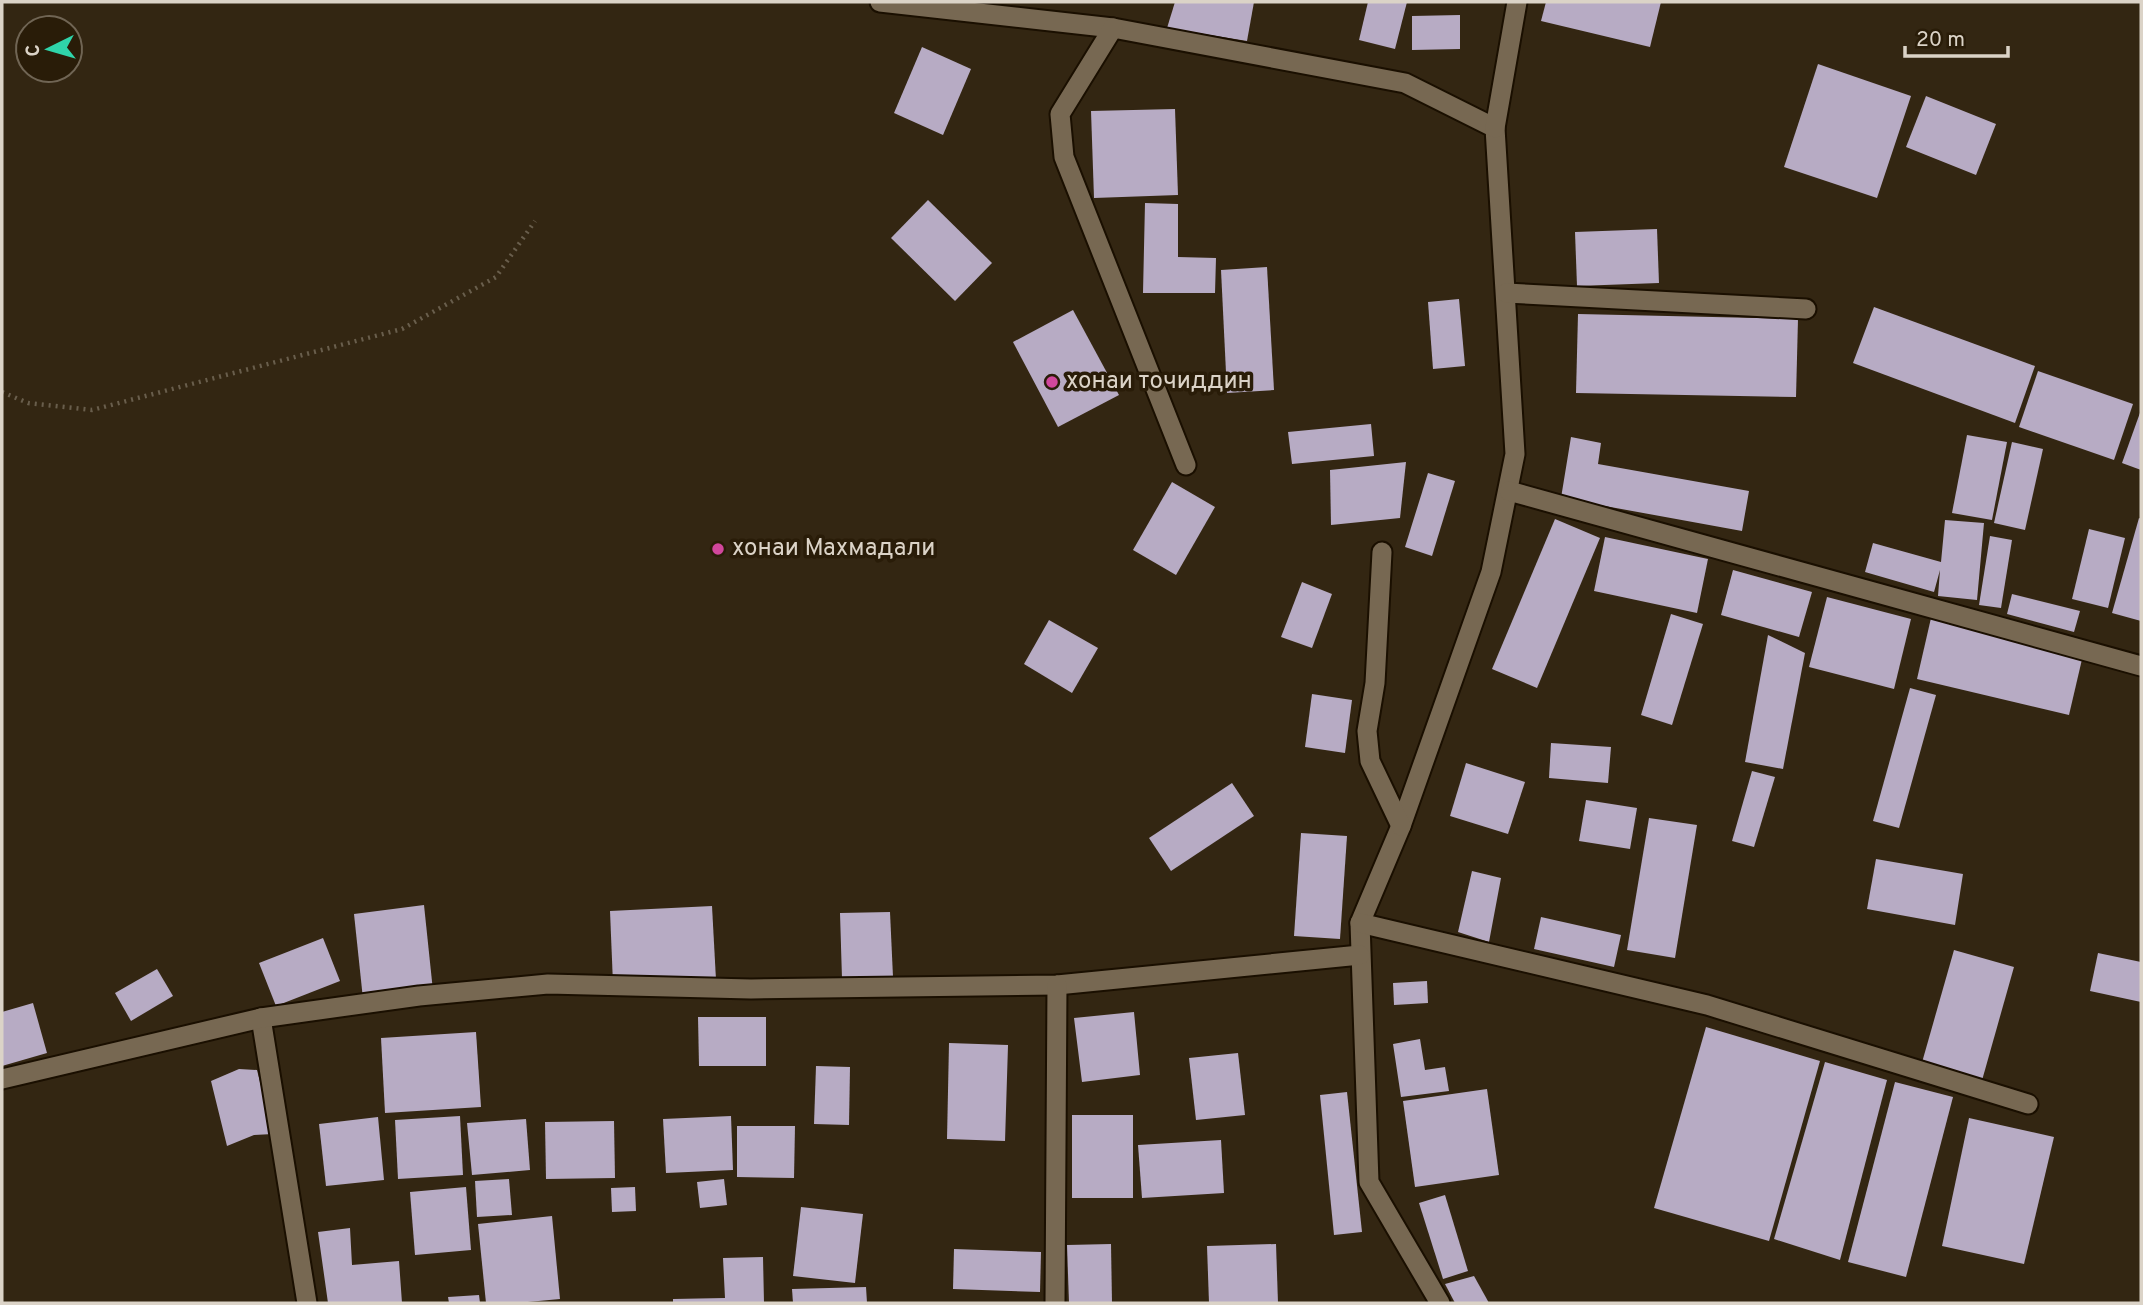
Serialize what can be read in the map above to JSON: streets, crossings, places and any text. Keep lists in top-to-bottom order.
{
  "places": ["хонаи точиддин", "хонаи Махмадали"],
  "scale_bar": "20 m",
  "north": "left"
}
